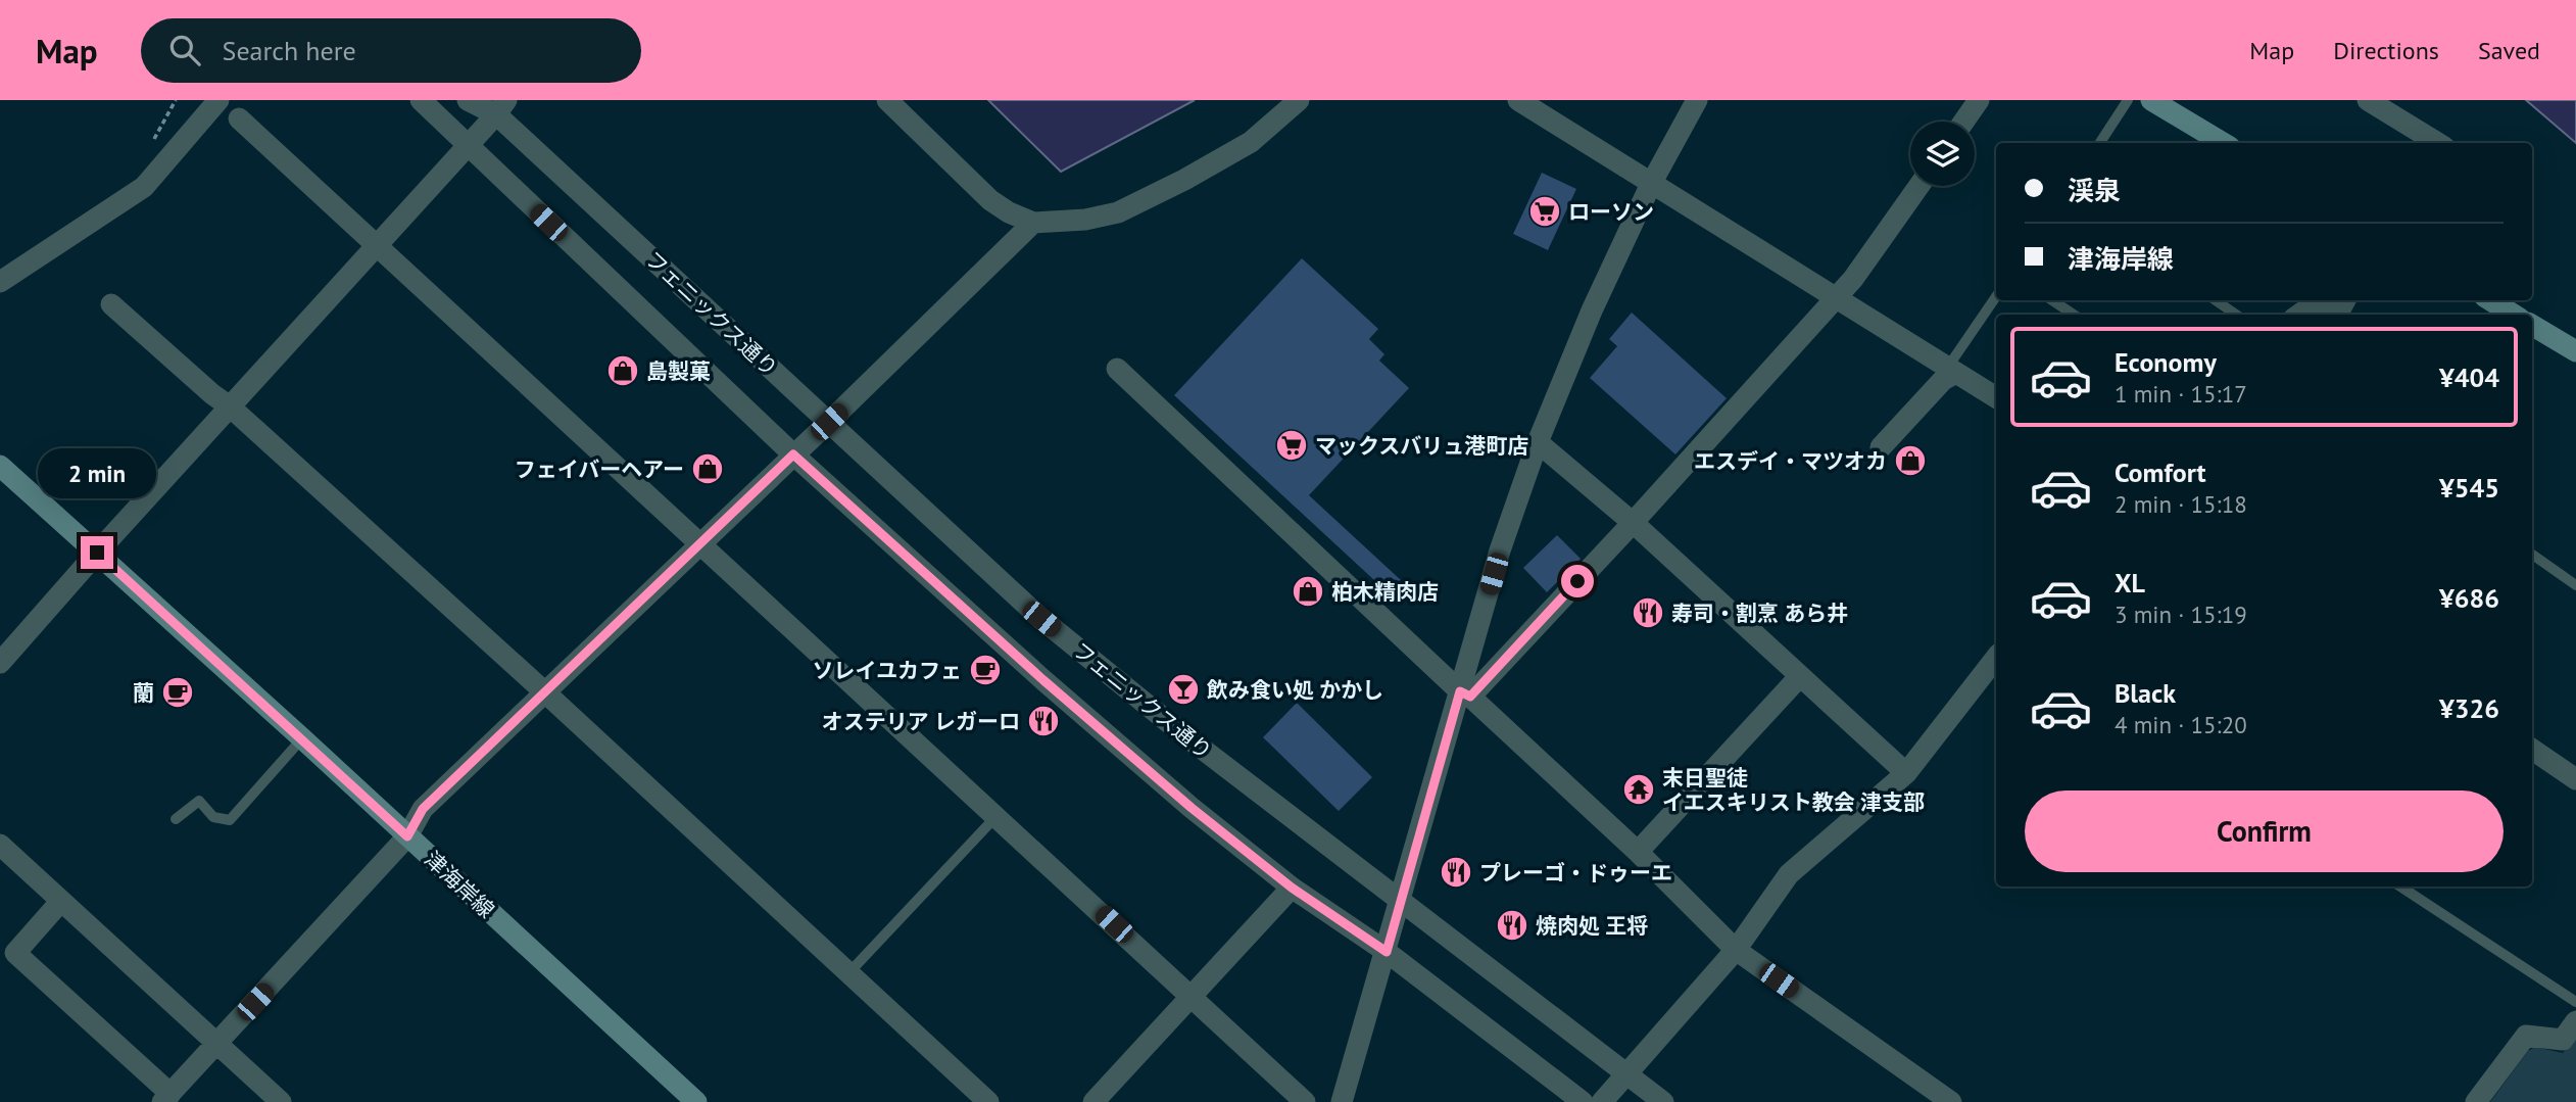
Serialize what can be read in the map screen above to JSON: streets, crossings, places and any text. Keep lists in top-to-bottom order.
{
  "streets": {
    "main road": ["津海岸線"],
    "street": ["フェニックス通り"]
  },
  "places": {
    "supermarket": ["ローソン", "マックスバリュ港町店"],
    "shop": [
      "島製菓",
      "エスデイ・マツオカ",
      "フェイバーヘアー",
      "柏木精肉店"
    ],
    "restaurant": [
      "寿司・割烹 あら井",
      "オステリア レガーロ",
      "プレーゴ・ドゥーエ",
      "焼肉処 王将"
    ],
    "cafe": ["ソレイユカフェ", "蘭"],
    "bar": ["飲み食い処 かかし"],
    "temple": ["末日聖徒 イエスキリスト教会 津支部"]
  },
  "page": {
    "header": "Map",
    "search": "Search here",
    "nav": ["Map", "Directions", "Saved"],
    "banner": ["渓泉", "津海岸線"],
    "list": [
      {
        "name": "Economy",
        "note": "1 min · 15:17",
        "value": "¥404"
      },
      {
        "name": "Comfort",
        "note": "2 min · 15:18",
        "value": "¥545"
      },
      {
        "name": "XL",
        "note": "3 min · 15:19",
        "value": "¥686"
      },
      {
        "name": "Black",
        "note": "4 min · 15:20",
        "value": "¥326"
      }
    ],
    "bubble": "2 min",
    "buttons": "Confirm"
  }
}
